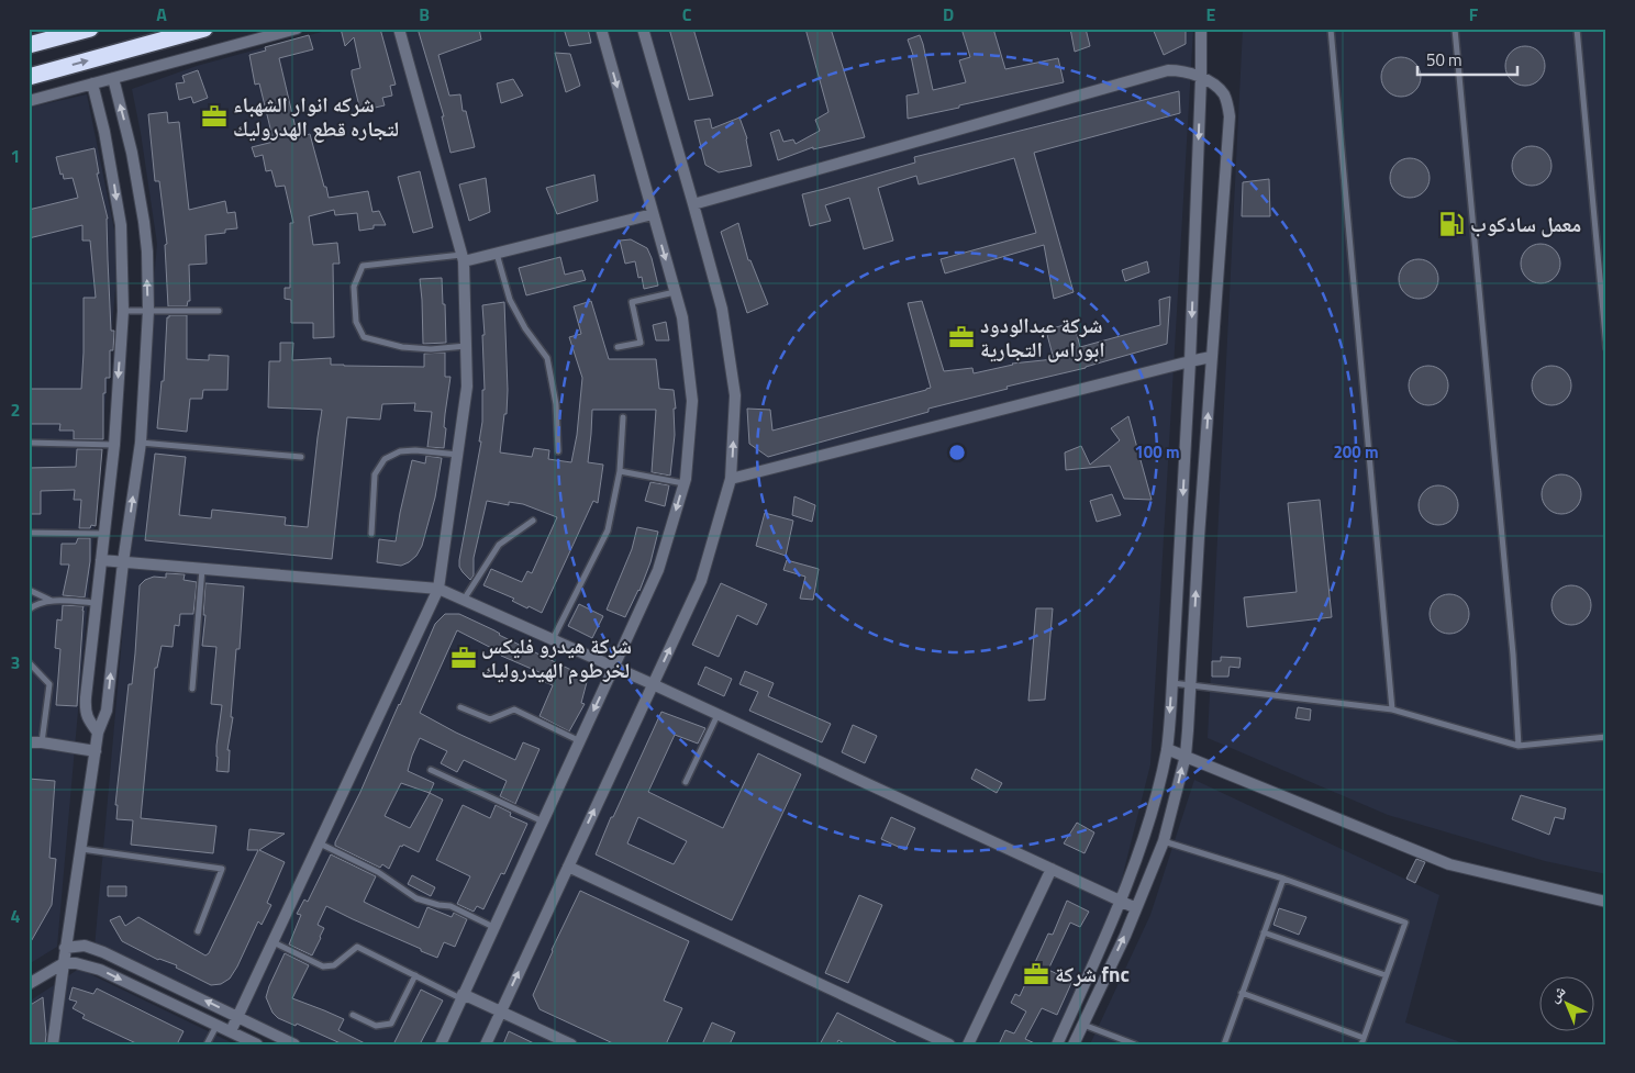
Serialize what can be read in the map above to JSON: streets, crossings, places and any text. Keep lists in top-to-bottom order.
{
  "places": {
    "office": [
      "شركه انوار الشهباء لتجاره قطع الهدروليك",
      "شركة عبدالودود ابوراس التجارية",
      "شركة هيدرو فليكس لخرطوم الهيدروليك",
      "شركة fnc"
    ],
    "fuel station": ["معمل سادكوب"]
  },
  "scale_bar": "50 m",
  "north": "top left",
  "grid": {
    "columns": [
      "A",
      "B",
      "C",
      "D",
      "E",
      "F"
    ],
    "rows": [
      "1",
      "2",
      "3",
      "4"
    ]
  },
  "rings": ["100 m", "200 m"]
}
